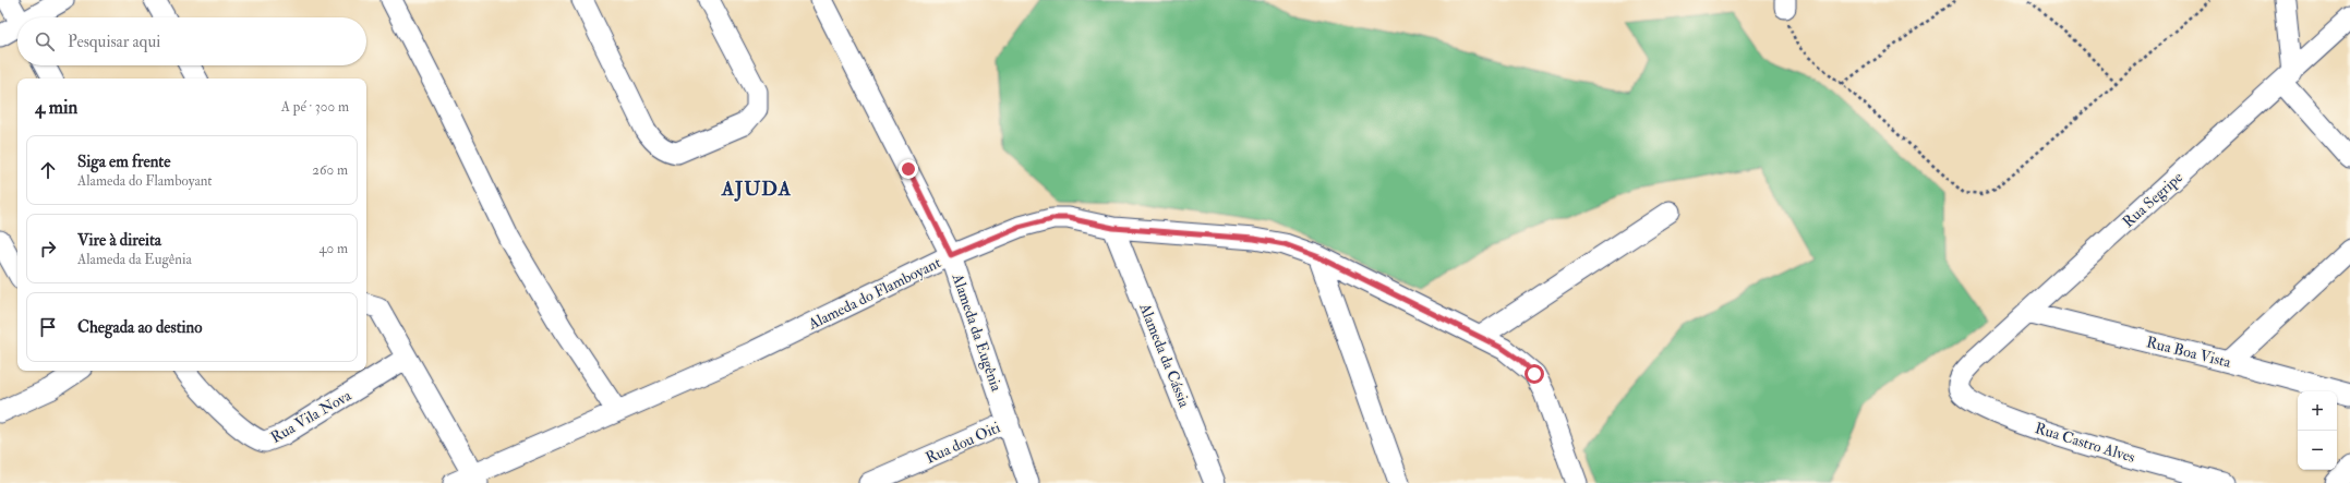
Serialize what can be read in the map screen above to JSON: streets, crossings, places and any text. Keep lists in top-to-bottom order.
{
  "streets": {
    "street": [
      "Rua Segripe",
      "Alameda do Flamboyant",
      "Alameda da Eugênia",
      "Rua Boa Vista",
      "Alameda da Cássia",
      "Rua Vila Nova",
      "Rua dou Oiti",
      "Rua Castro Alves"
    ]
  },
  "crossings": [
    ["Rua Segripe", "Rua Boa Vista"],
    ["Rua Segripe", "Rua Castro Alves"],
    ["Alameda do Flamboyant", "Alameda da Eugênia"],
    ["Alameda do Flamboyant", "Alameda da Cássia"],
    ["Alameda da Eugênia", "Rua dou Oiti"]
  ],
  "districts": ["AJUDA"],
  "page": {
    "search": "Pesquisar aqui",
    "heading": ["4 min", "A pé · 300 m"],
    "list": [
      ["Siga em frente", "Alameda do Flamboyant", "260 m"],
      ["Vire à direita", "Alameda da Eugênia", "40 m"],
      "Chegada ao destino"
    ],
    "map_buttons": ["+", "−"]
  }
}
